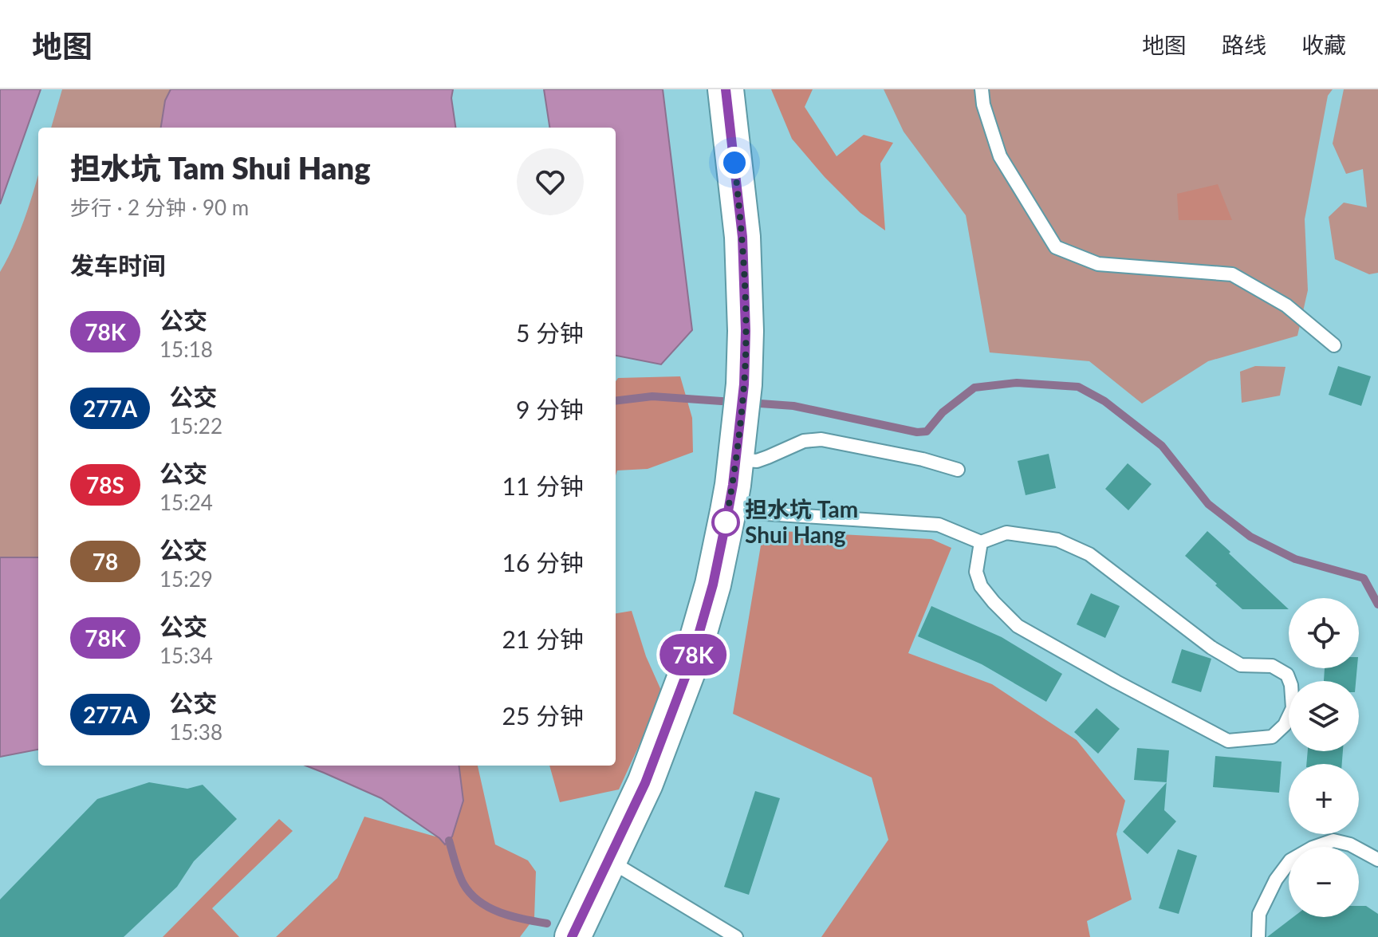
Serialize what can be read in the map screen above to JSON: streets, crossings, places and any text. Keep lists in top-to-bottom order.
{
  "places": ["担水坑 Tam Shui Hang"],
  "lines": ["bus line 78K"],
  "page": {
    "header": "地图",
    "nav": ["地图", "路线", "收藏"],
    "on_map": "78K",
    "heading": [
      ["担水坑 Tam Shui Hang", "步行 · 2 分钟 · 90 m"],
      "发车时间"
    ],
    "list": [
      {
        "mark": "78K",
        "name": "公交",
        "note": "15:18",
        "value": "5 分钟"
      },
      {
        "mark": "277A",
        "name": "公交",
        "note": "15:22",
        "value": "9 分钟"
      },
      {
        "mark": "78S",
        "name": "公交",
        "note": "15:24",
        "value": "11 分钟"
      },
      {
        "mark": "78",
        "name": "公交",
        "note": "15:29",
        "value": "16 分钟"
      },
      {
        "mark": "78K",
        "name": "公交",
        "note": "15:34",
        "value": "21 分钟"
      },
      {
        "mark": "277A",
        "name": "公交",
        "note": "15:38",
        "value": "25 分钟"
      }
    ],
    "map_buttons": ["+", "−"]
  }
}
